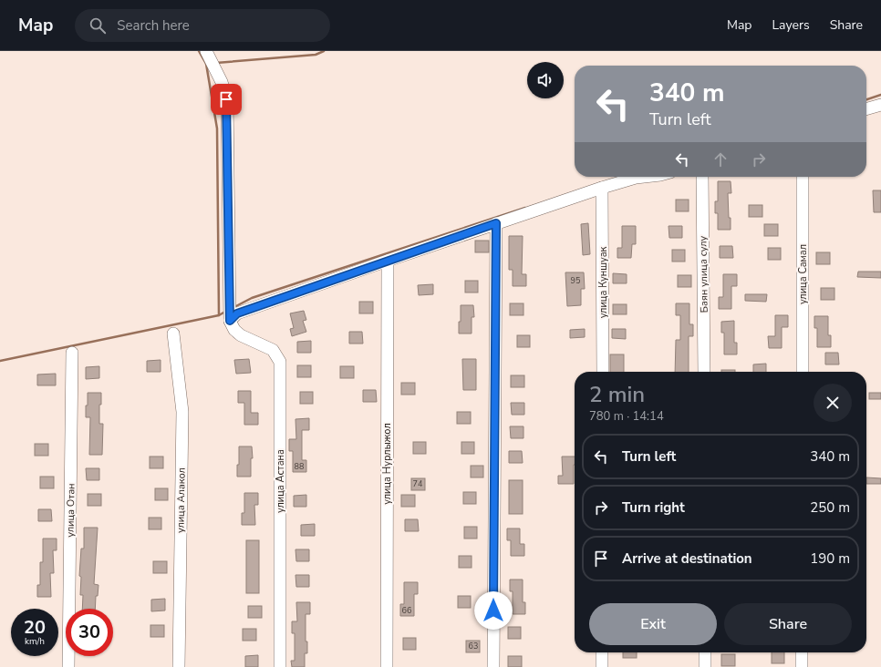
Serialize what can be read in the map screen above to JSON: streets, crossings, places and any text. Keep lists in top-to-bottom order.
{
  "streets": {
    "street": [
      "Баян улица сулу",
      "улица Самал",
      "улица Куншуак",
      "улица Нурлыжол",
      "улица Астана",
      "улица Алакол",
      "улица Отан"
    ]
  },
  "house_numbers": [
    "95",
    "88",
    "74",
    "66",
    "63"
  ],
  "page": {
    "header": "Map",
    "search": "Search here",
    "nav": ["Map", "Layers", "Share"],
    "turn": ["340 m", "Turn left"],
    "heading": ["2 min", "780 m · 14:14"],
    "list": [
      {
        "name": "Turn left",
        "value": "340 m"
      },
      {
        "name": "Turn right",
        "value": "250 m"
      },
      {
        "name": "Arrive at destination",
        "value": "190 m"
      }
    ],
    "buttons": ["Exit", "Share"],
    "speed": "20 km/h",
    "limit": "30"
  }
}
